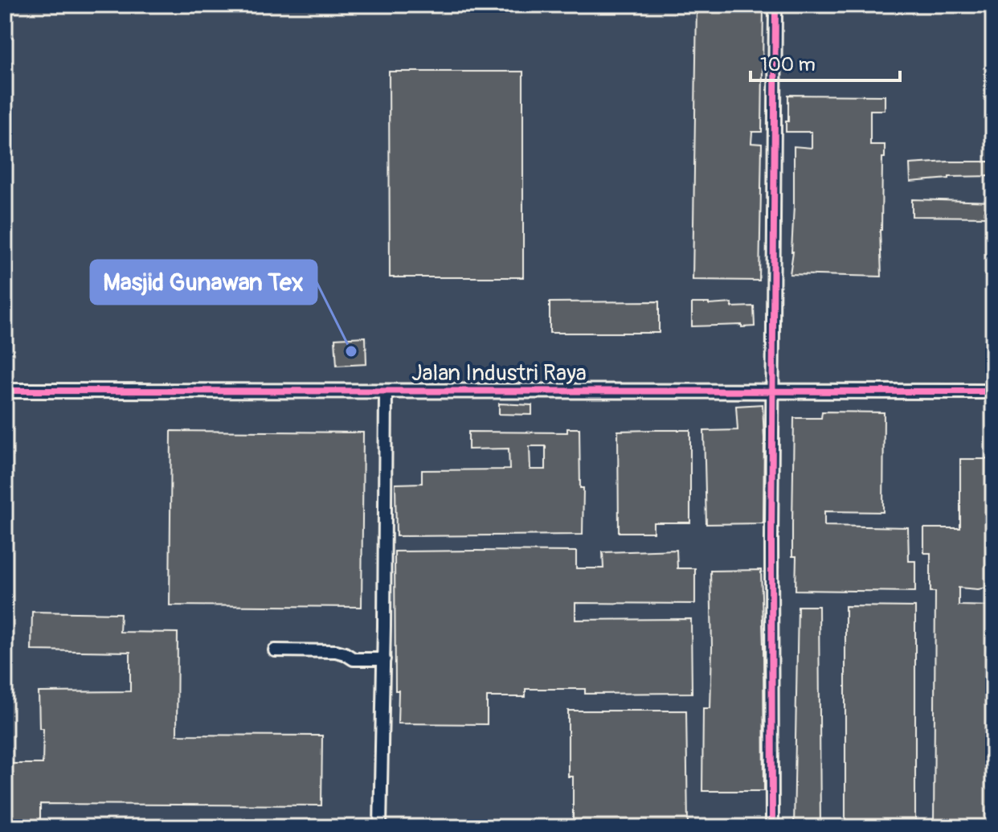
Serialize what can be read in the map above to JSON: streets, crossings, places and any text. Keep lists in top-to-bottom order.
{
  "streets": {
    "street": ["Jalan Industri Raya"]
  },
  "places": ["Masjid Gunawan Tex"],
  "scale_bar": "100 m"
}
